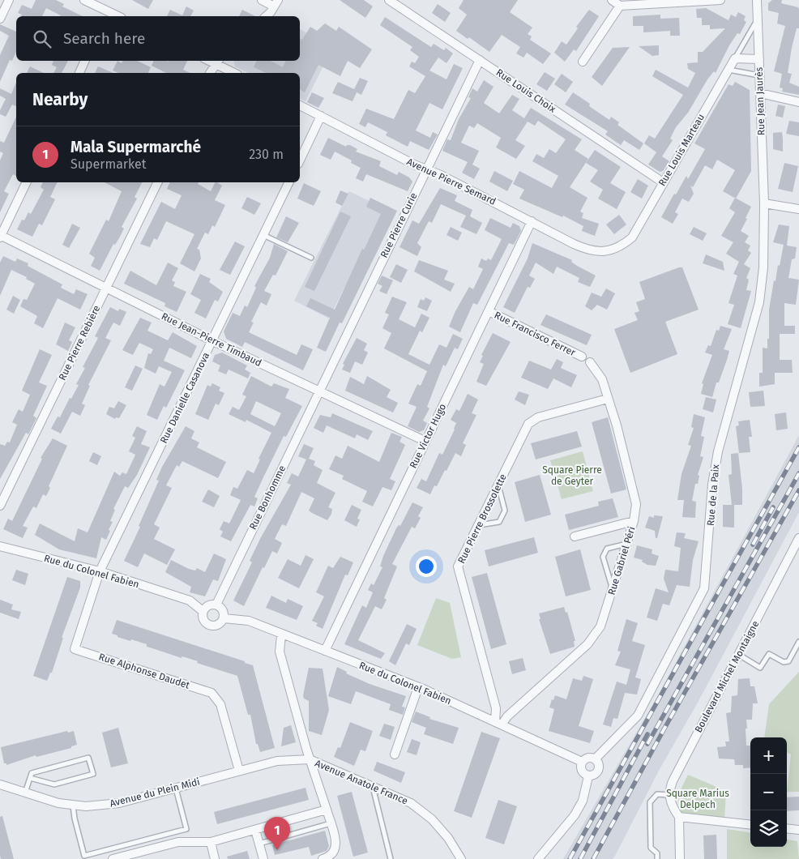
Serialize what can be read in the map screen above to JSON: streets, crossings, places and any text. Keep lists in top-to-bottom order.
{
  "streets": {
    "street": [
      "Rue Louis Choix",
      "Rue Jean Jaurès",
      "Rue Louis Marteau",
      "Avenue Pierre Semard",
      "Rue Pierre Curie",
      "Rue Francisco Ferrer",
      "Rue Jean-Pierre Timbaud",
      "Rue Pierre Rebière",
      "Rue Danielle Casanova",
      "Rue Victor Hugo",
      "Rue de la Paix",
      "Rue Bonhomme",
      "Rue Pierre Brossolette",
      "Rue Gabriel Péri",
      "Rue du Colonel Fabien",
      "Rue Alphonse Daudet",
      "Boulevard Michel Montaigne",
      "Avenue Anatole France",
      "Avenue du Plein Midi"
    ]
  },
  "crossings": [
    ["Rue Louis Choix", "Rue Louis Marteau"],
    ["Rue Louis Choix", "Rue Pierre Curie"],
    ["Rue Jean Jaurès", "Rue de la Paix"],
    ["Rue Louis Marteau", "Avenue Pierre Semard"],
    ["Avenue Pierre Semard", "Rue Pierre Curie"],
    ["Avenue Pierre Semard", "Rue Victor Hugo"],
    ["Rue Pierre Curie", "Rue Jean-Pierre Timbaud"],
    ["Rue Pierre Curie", "Rue Bonhomme"],
    ["Rue Francisco Ferrer", "Rue Victor Hugo"],
    ["Rue Jean-Pierre Timbaud", "Rue Pierre Rebière"],
    ["Rue Jean-Pierre Timbaud", "Rue Danielle Casanova"],
    ["Rue Jean-Pierre Timbaud", "Rue Victor Hugo"],
    ["Rue Jean-Pierre Timbaud", "Rue Bonhomme"],
    ["Rue Danielle Casanova", "Rue du Colonel Fabien"],
    ["Rue Danielle Casanova", "Rue Alphonse Daudet"],
    ["Rue Victor Hugo", "Rue du Colonel Fabien"],
    ["Rue de la Paix", "Rue du Colonel Fabien"],
    ["Rue Bonhomme", "Rue du Colonel Fabien"],
    ["Rue Pierre Brossolette", "Rue Gabriel Péri"],
    ["Rue Pierre Brossolette", "Rue du Colonel Fabien"],
    ["Rue Gabriel Péri", "Rue du Colonel Fabien"],
    ["Rue du Colonel Fabien", "Rue Alphonse Daudet"],
    ["Rue Alphonse Daudet", "Avenue du Plein Midi"],
    ["Avenue Anatole France", "Avenue du Plein Midi"]
  ],
  "parks": ["Square Pierre de Geyter", "Square Marius Delpech"],
  "page": {
    "search": "Search here",
    "heading": "Nearby",
    "list": [
      {
        "mark": "1",
        "name": "Mala Supermarché",
        "note": "Supermarket",
        "value": "230 m"
      }
    ],
    "map_buttons": ["+", "−"],
    "pins": "1"
  }
}
